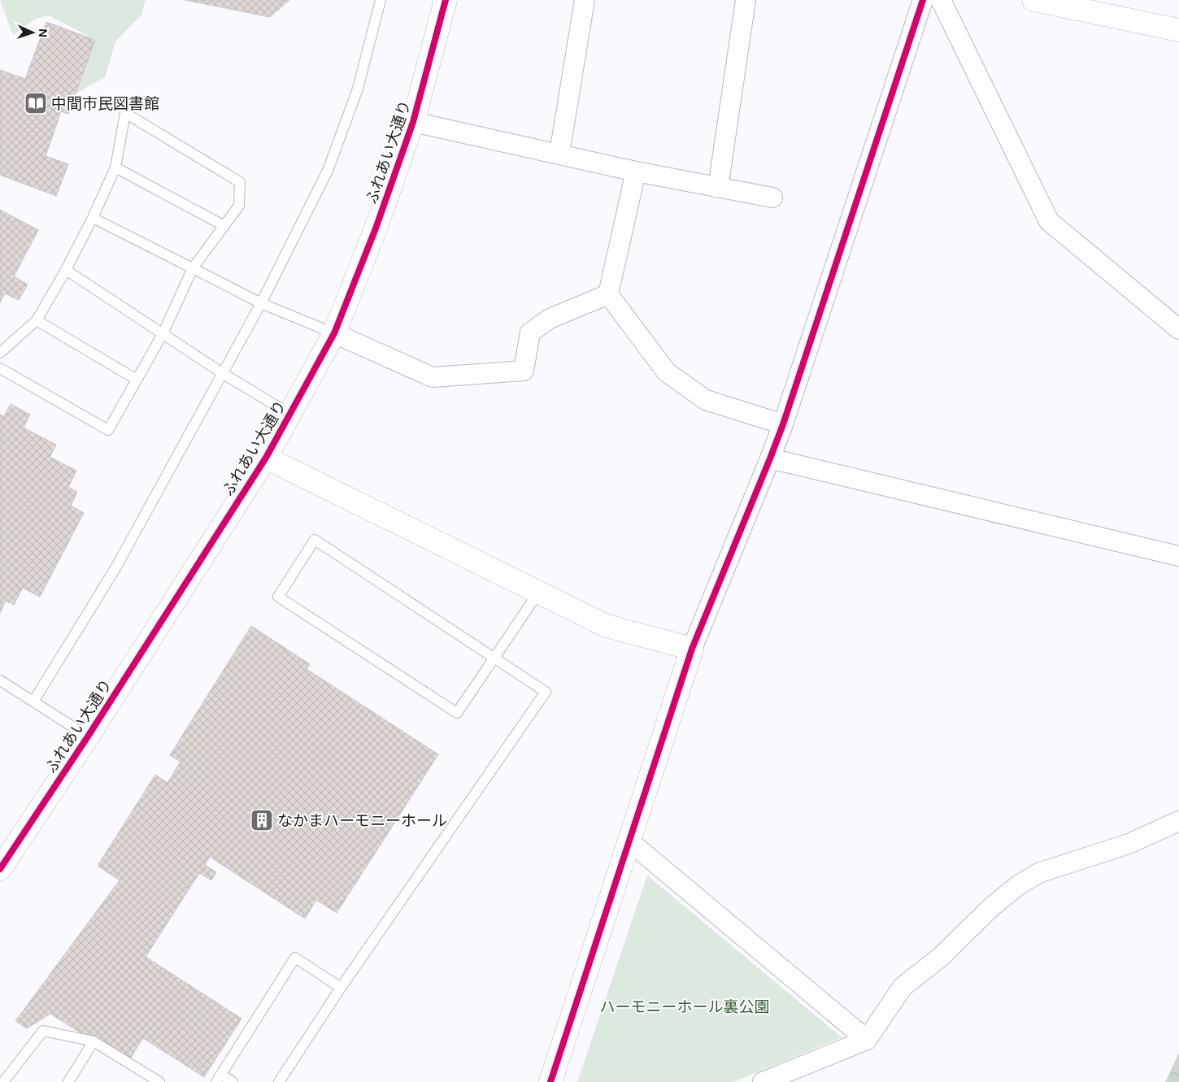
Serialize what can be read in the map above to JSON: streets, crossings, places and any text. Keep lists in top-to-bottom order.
{
  "streets": {
    "street": ["ふれあい大通り"]
  },
  "parks": ["ハーモニーホール裏公園"],
  "places": {
    "library": ["中間市民図書館"],
    "building": ["なかまハーモニーホール"]
  },
  "north": "right"
}
